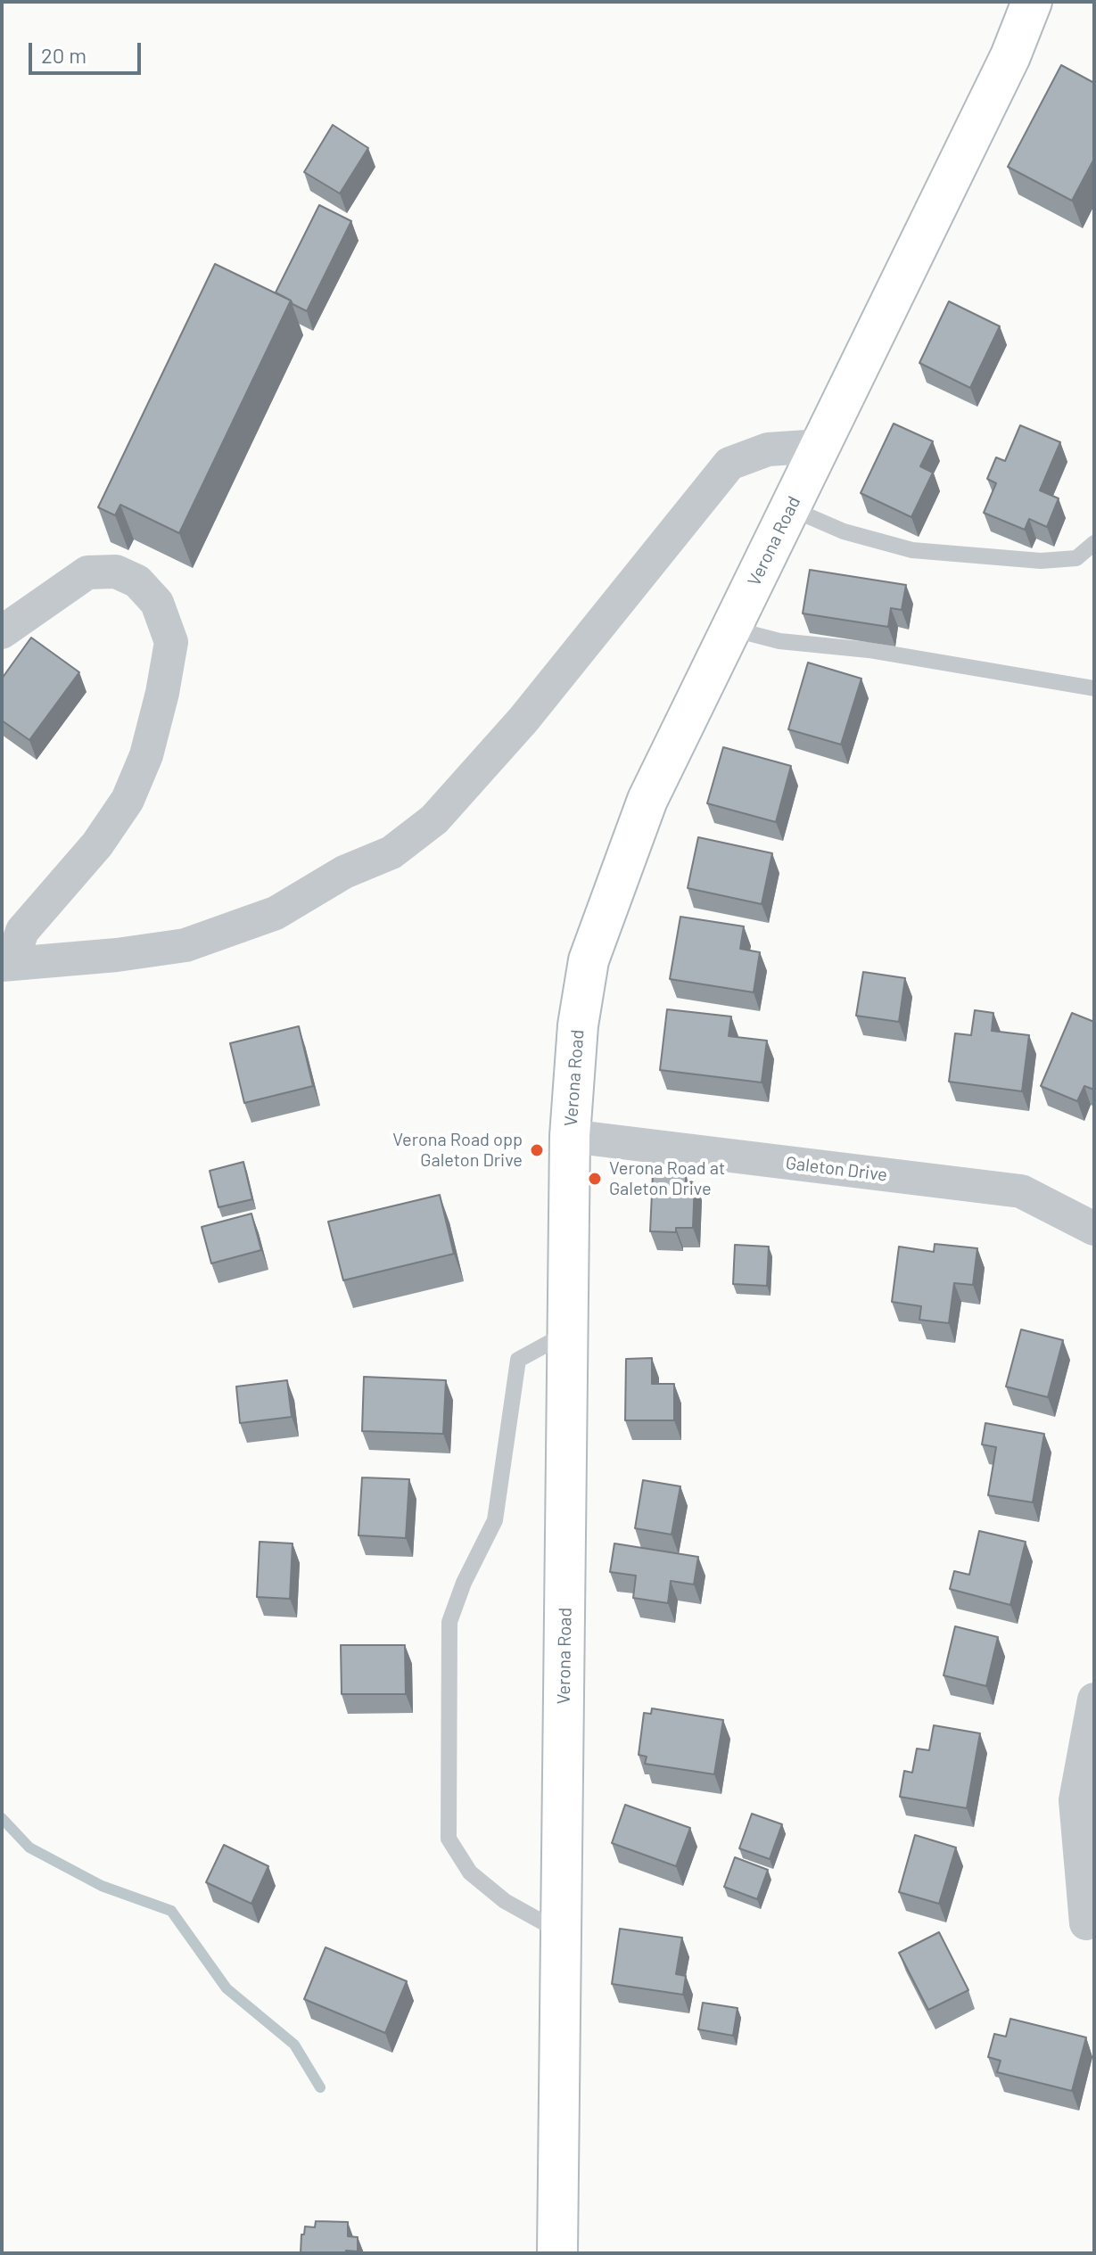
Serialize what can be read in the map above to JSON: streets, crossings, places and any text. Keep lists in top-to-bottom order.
{
  "streets": {
    "street": ["Verona Road", "Galeton Drive"]
  },
  "crossings": [
    ["Verona Road", "Galeton Drive"]
  ],
  "places": ["Verona Road opp Galeton Drive", "Verona Road at Galeton Drive"],
  "scale_bar": "20 m"
}
